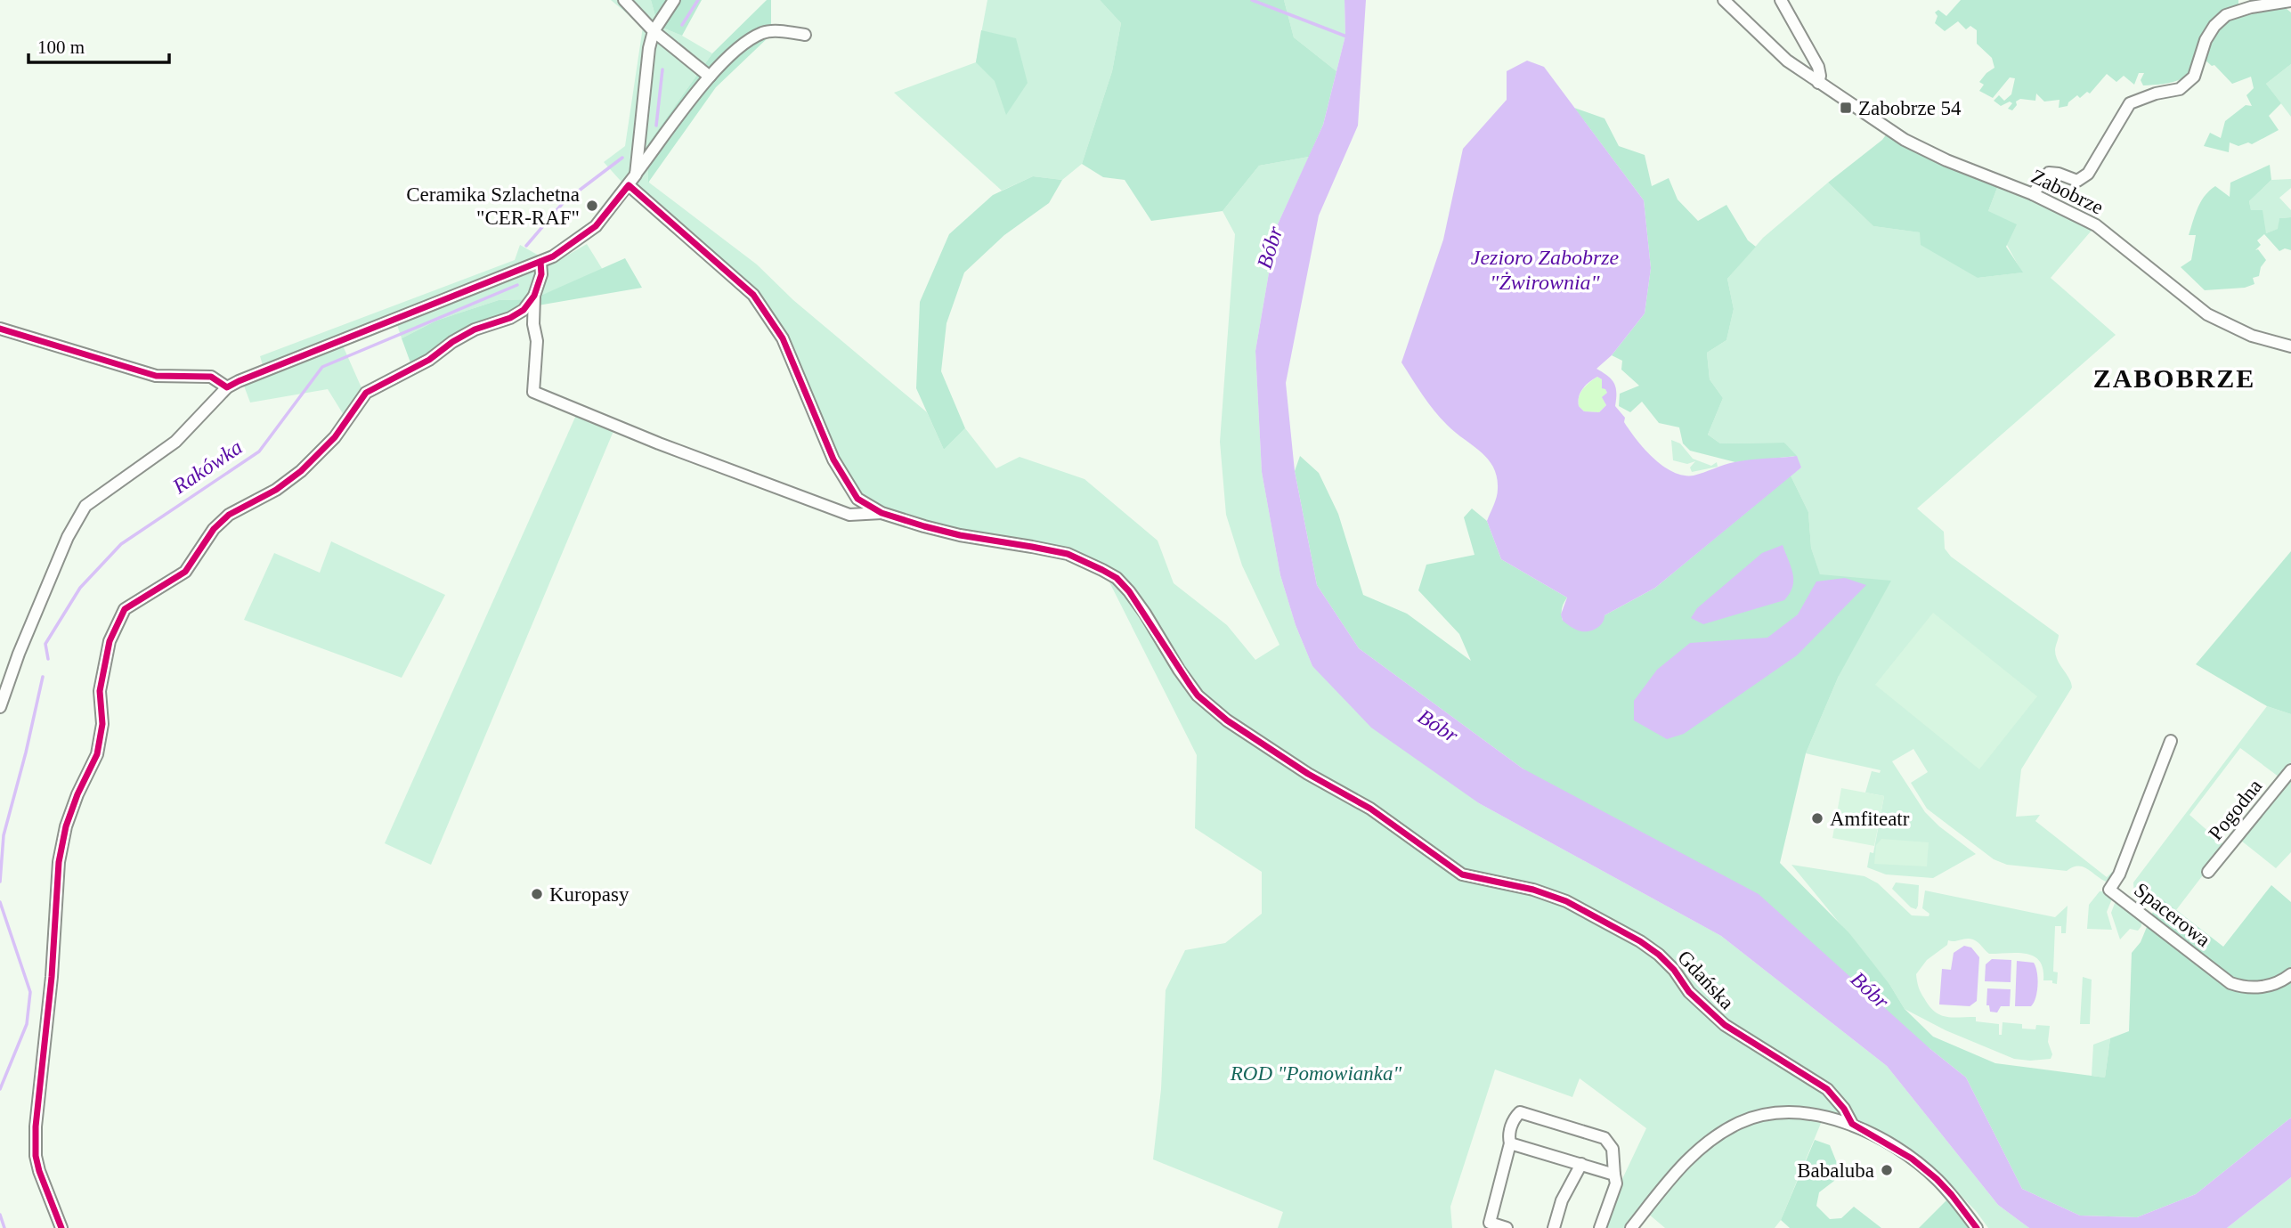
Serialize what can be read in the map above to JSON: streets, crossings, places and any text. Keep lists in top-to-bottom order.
{
  "streets": {
    "street": [
      "Zabobrze",
      "Pogodna",
      "Spacerowa",
      "Gdańska"
    ]
  },
  "districts": ["ZABOBRZE"],
  "water": ["Bóbr", "Jezioro Zabobrze \"Żwirownia\"", "Rakówka"],
  "parks": ["ROD \"Pomowianka\""],
  "places": {
    "transit": ["Zabobrze 54"],
    "other": [
      "Ceramika Szlachetna \"CER-RAF\"",
      "Amfiteatr",
      "Kuropasy",
      "Babaluba"
    ]
  },
  "scale_bar": "100 m"
}
